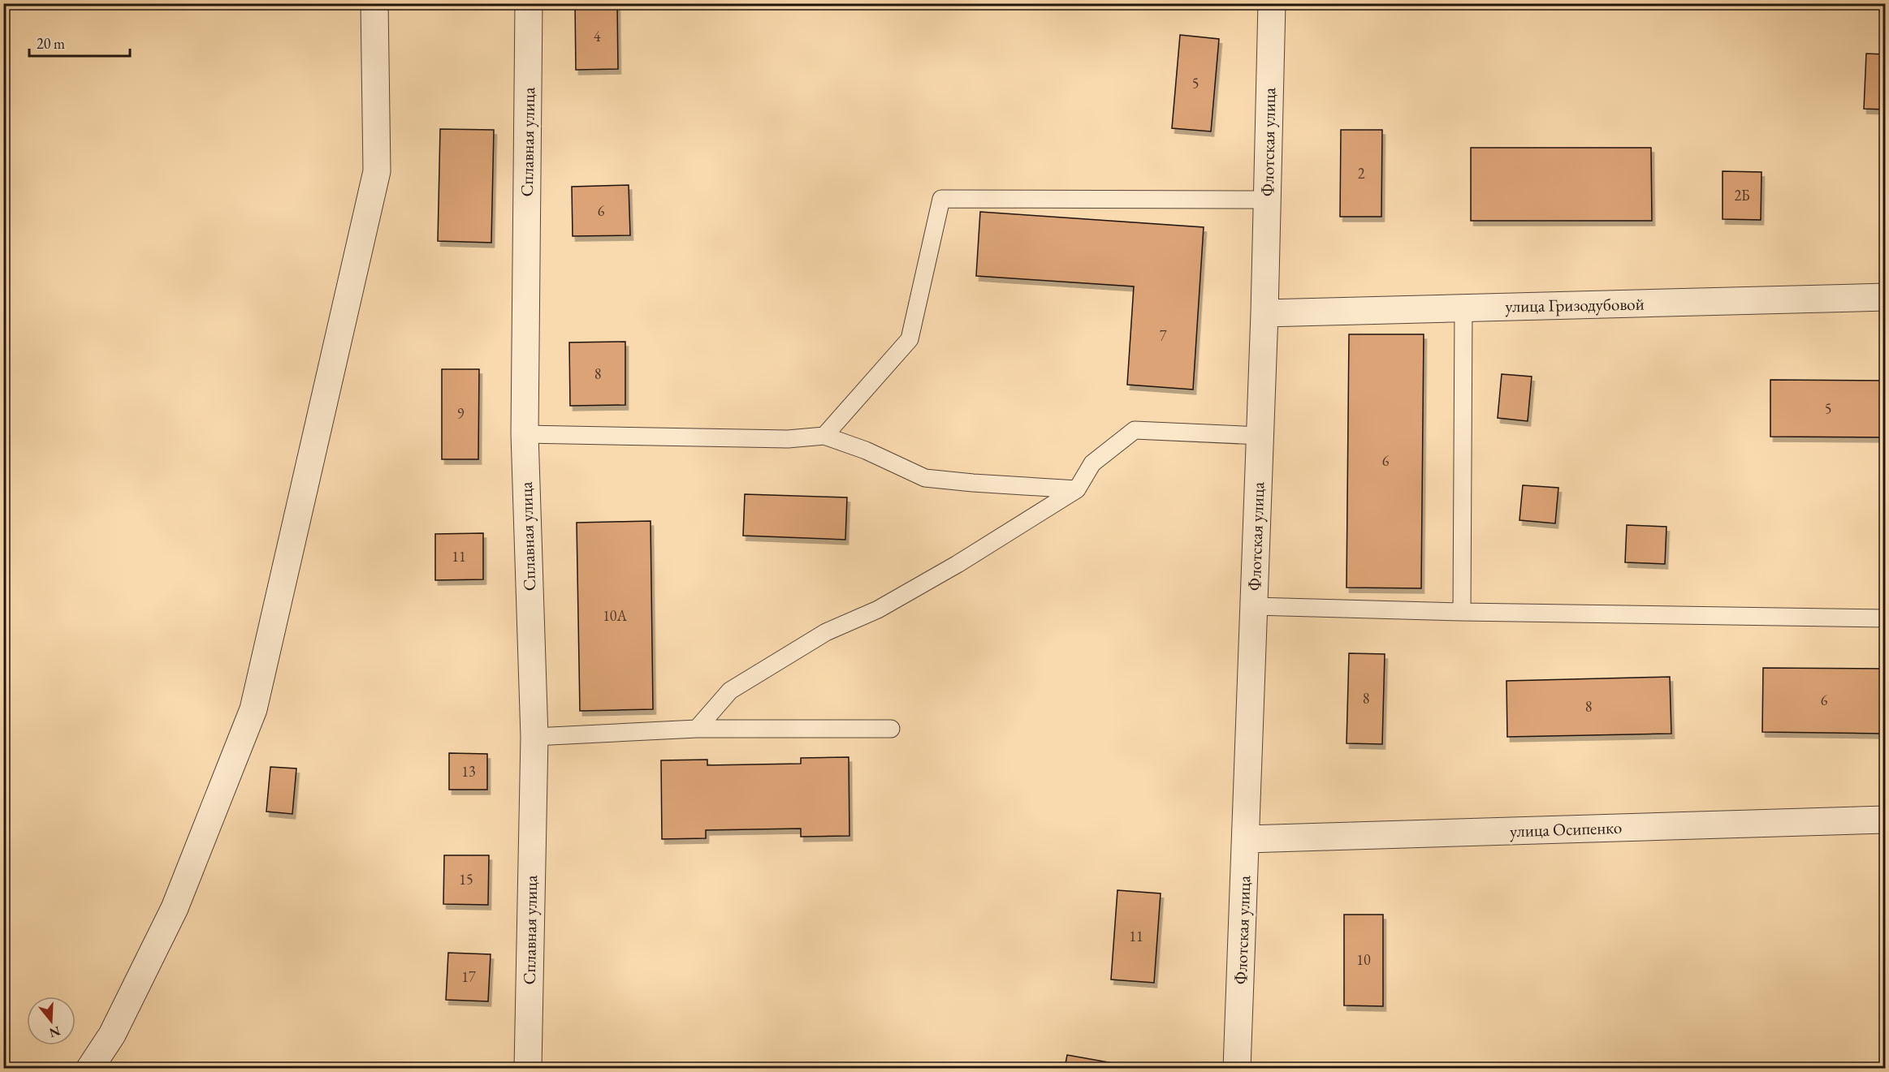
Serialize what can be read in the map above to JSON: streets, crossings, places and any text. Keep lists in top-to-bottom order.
{
  "streets": {
    "street": [
      "Сплавная улица",
      "Флотская улица",
      "улица Гризодубовой",
      "улица Осипенко"
    ]
  },
  "crossings": [
    ["Флотская улица", "улица Гризодубовой"],
    ["Флотская улица", "улица Осипенко"]
  ],
  "house_numbers": [
    "4",
    "5",
    "2",
    "2Б",
    "6",
    "7",
    "8",
    "5",
    "9",
    "6",
    "11",
    "10А",
    "8",
    "6",
    "8",
    "13",
    "15",
    "11",
    "10",
    "17"
  ],
  "scale_bar": "20 m",
  "north": "bottom"
}
